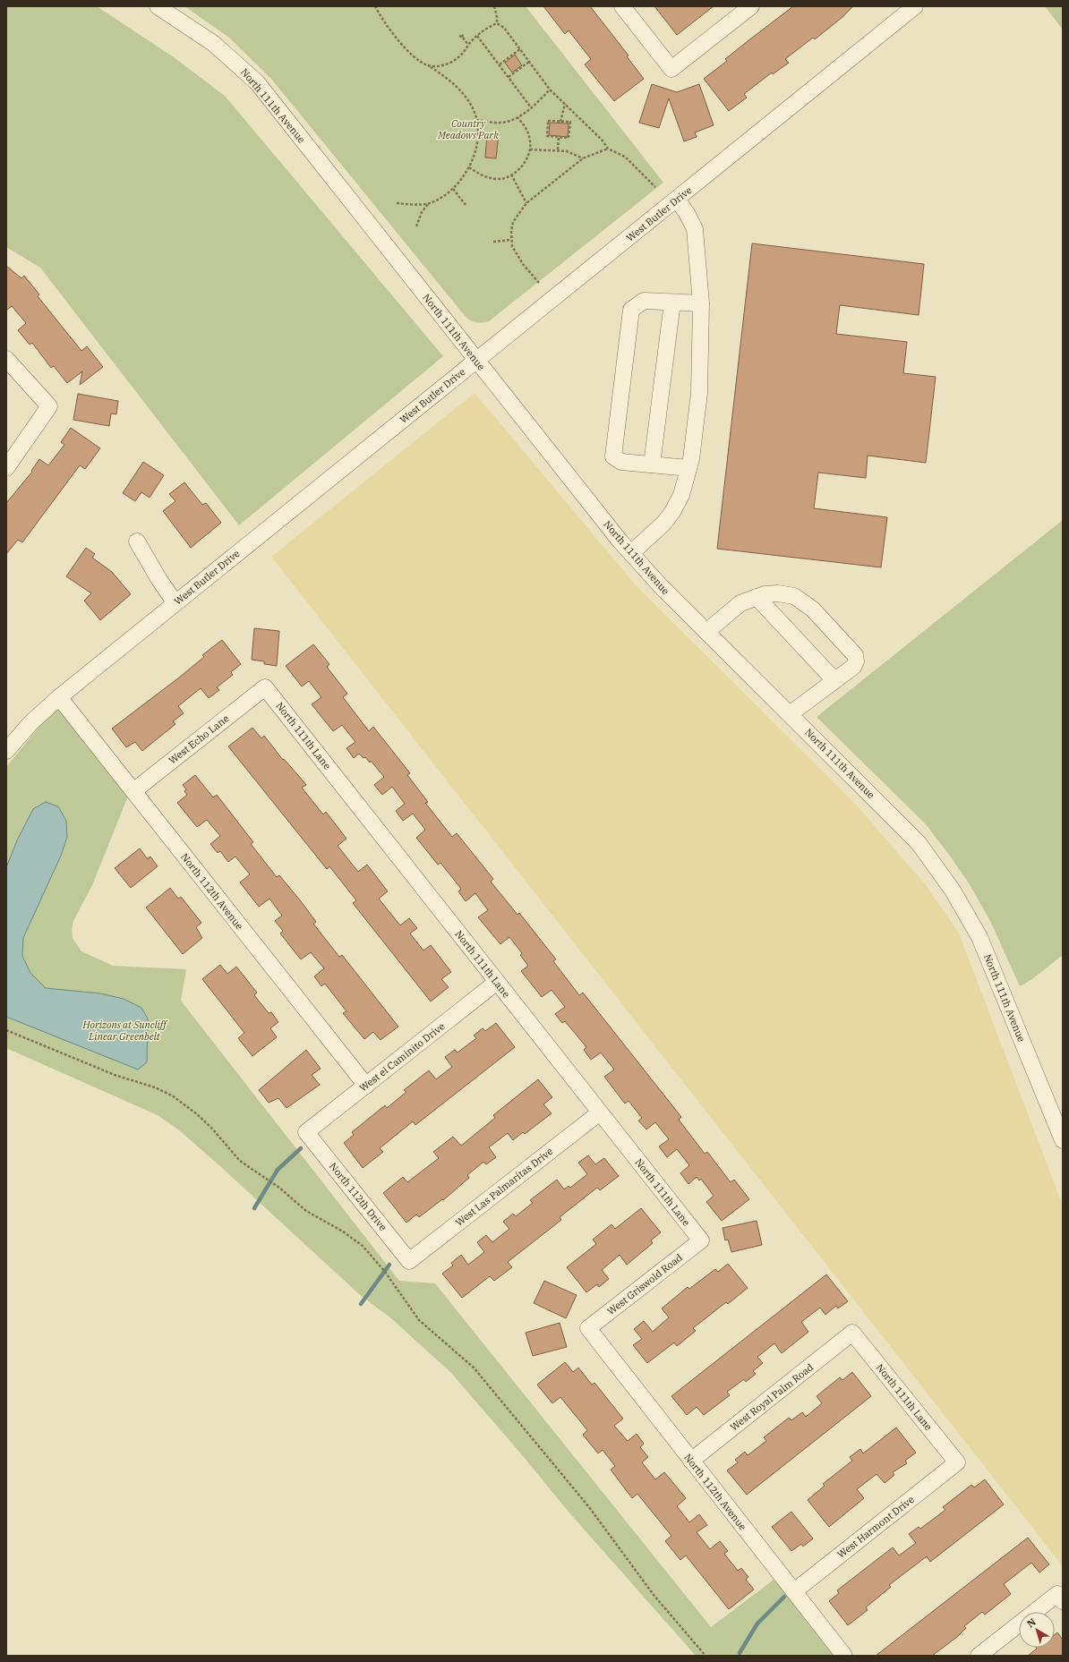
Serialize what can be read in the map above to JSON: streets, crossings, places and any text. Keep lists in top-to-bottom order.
{
  "streets": {
    "street": [
      "North 111th Avenue",
      "West Butler Drive",
      "North 111th Lane",
      "West Echo Lane",
      "North 112th Avenue",
      "West el Caminito Drive",
      "West Las Palmaritas Drive",
      "North 112th Drive",
      "West Griswold Road",
      "West Royal Palm Road",
      "West Harmont Drive"
    ]
  },
  "crossings": [
    ["North 111th Avenue", "West Butler Drive"],
    ["West Butler Drive", "North 112th Avenue"],
    ["North 111th Lane", "West Echo Lane"],
    ["North 111th Lane", "West el Caminito Drive"],
    ["North 111th Lane", "West Las Palmaritas Drive"],
    ["North 111th Lane", "West Griswold Road"],
    ["North 111th Lane", "West Royal Palm Road"],
    ["North 111th Lane", "West Harmont Drive"],
    ["West Echo Lane", "North 112th Avenue"],
    ["North 112th Avenue", "West el Caminito Drive"],
    ["North 112th Avenue", "West Griswold Road"],
    ["North 112th Avenue", "West Royal Palm Road"],
    ["North 112th Avenue", "West Harmont Drive"],
    ["West el Caminito Drive", "North 112th Drive"],
    ["West Las Palmaritas Drive", "North 112th Drive"]
  ],
  "parks": ["Country Meadows Park", "Horizons at Suncliff Linear Greenbelt"],
  "north": "top left"
}
